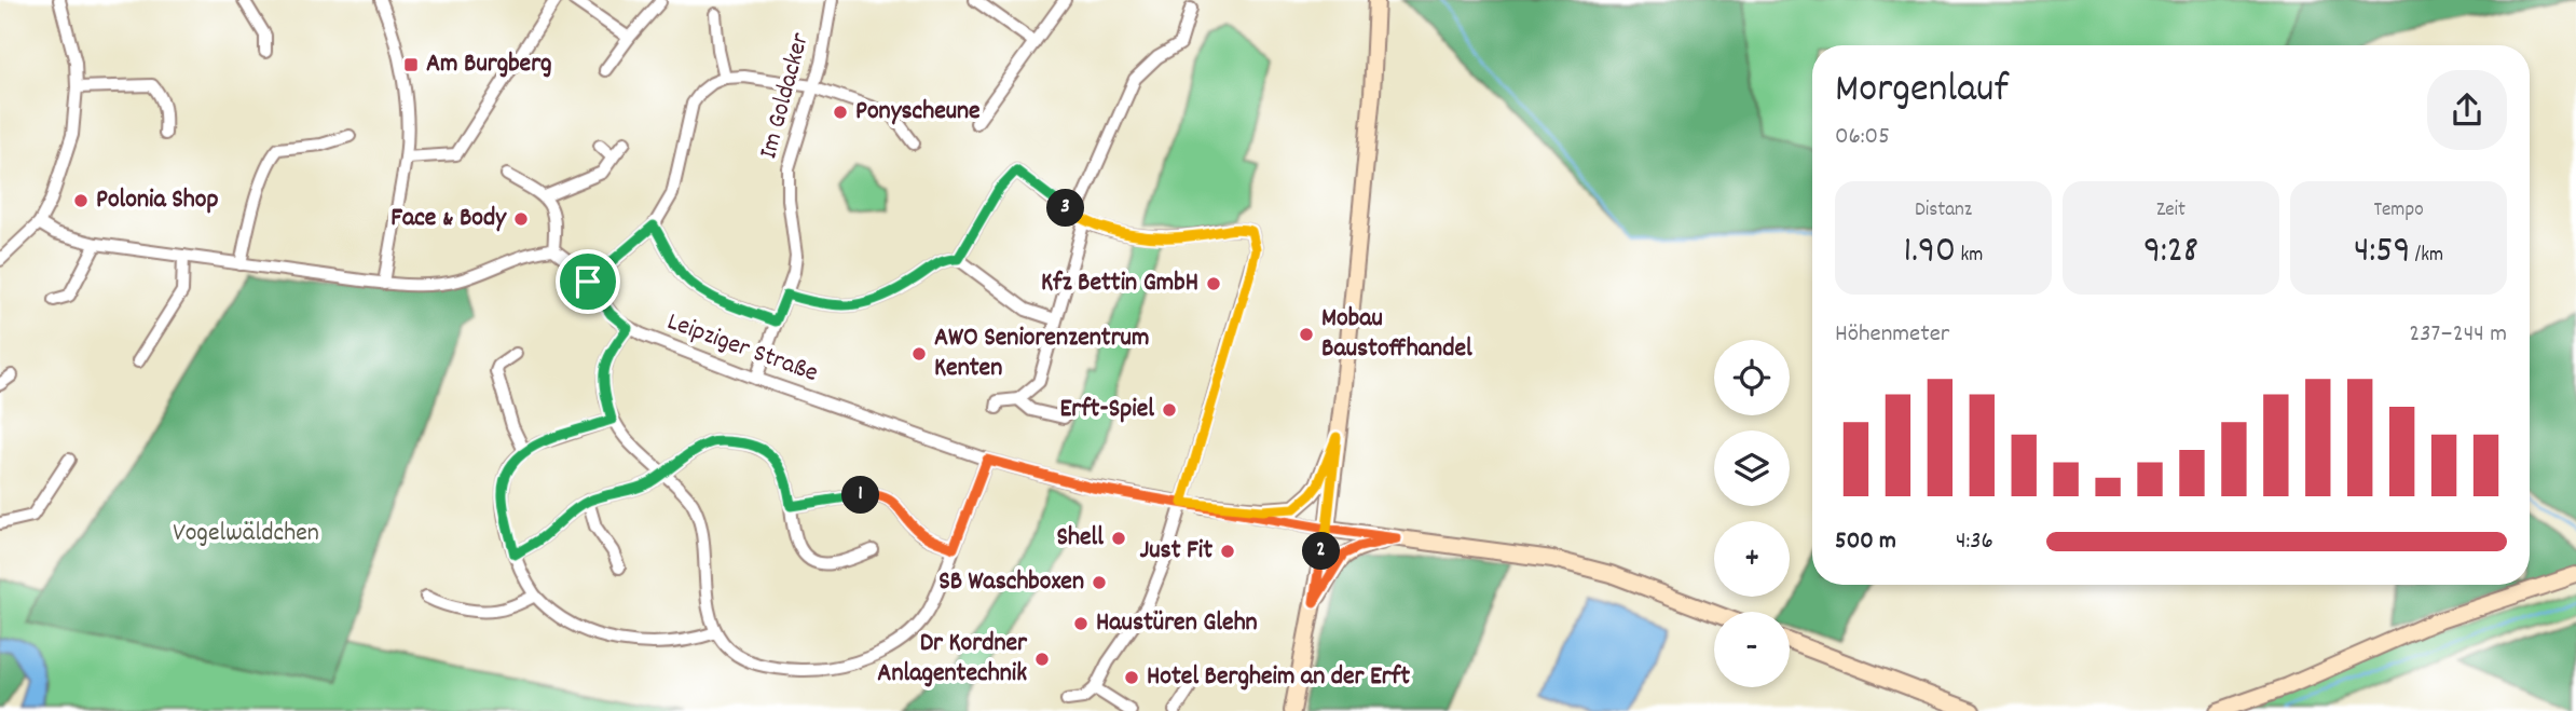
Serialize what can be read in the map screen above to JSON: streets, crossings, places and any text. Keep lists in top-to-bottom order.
{
  "streets": {
    "street": ["Im Goldacker", "Leipziger Straße"]
  },
  "crossings": [
    ["Im Goldacker", "Leipziger Straße"]
  ],
  "parks": ["Vogelwäldchen"],
  "places": {
    "transit": ["Am Burgberg"],
    "other": [
      "Ponyscheune",
      "Polonia Shop",
      "Face & Body",
      "Kfz Bettin GmbH",
      "Mobau Baustoffhandel",
      "AWO Seniorenzentrum Kenten",
      "Erft-Spiel",
      "Shell",
      "Just Fit",
      "SB Waschboxen",
      "Haustüren Glehn",
      "Dr Kordner Anlagentechnik",
      "Hotel Bergheim an der Erft"
    ]
  },
  "page": {
    "heading": ["Morgenlauf", "06:05"],
    "stats": [
      ["Distanz", "1.90 km"],
      ["Zeit", "9:28"],
      ["Tempo", "4:59 /km"]
    ],
    "pins": ["3", "1", "2"],
    "chart": ["Höhenmeter", "237–244 m"],
    "map_buttons": ["+", "−"],
    "list": [
      {
        "name": "500 m",
        "note": "4:36"
      }
    ]
  }
}
